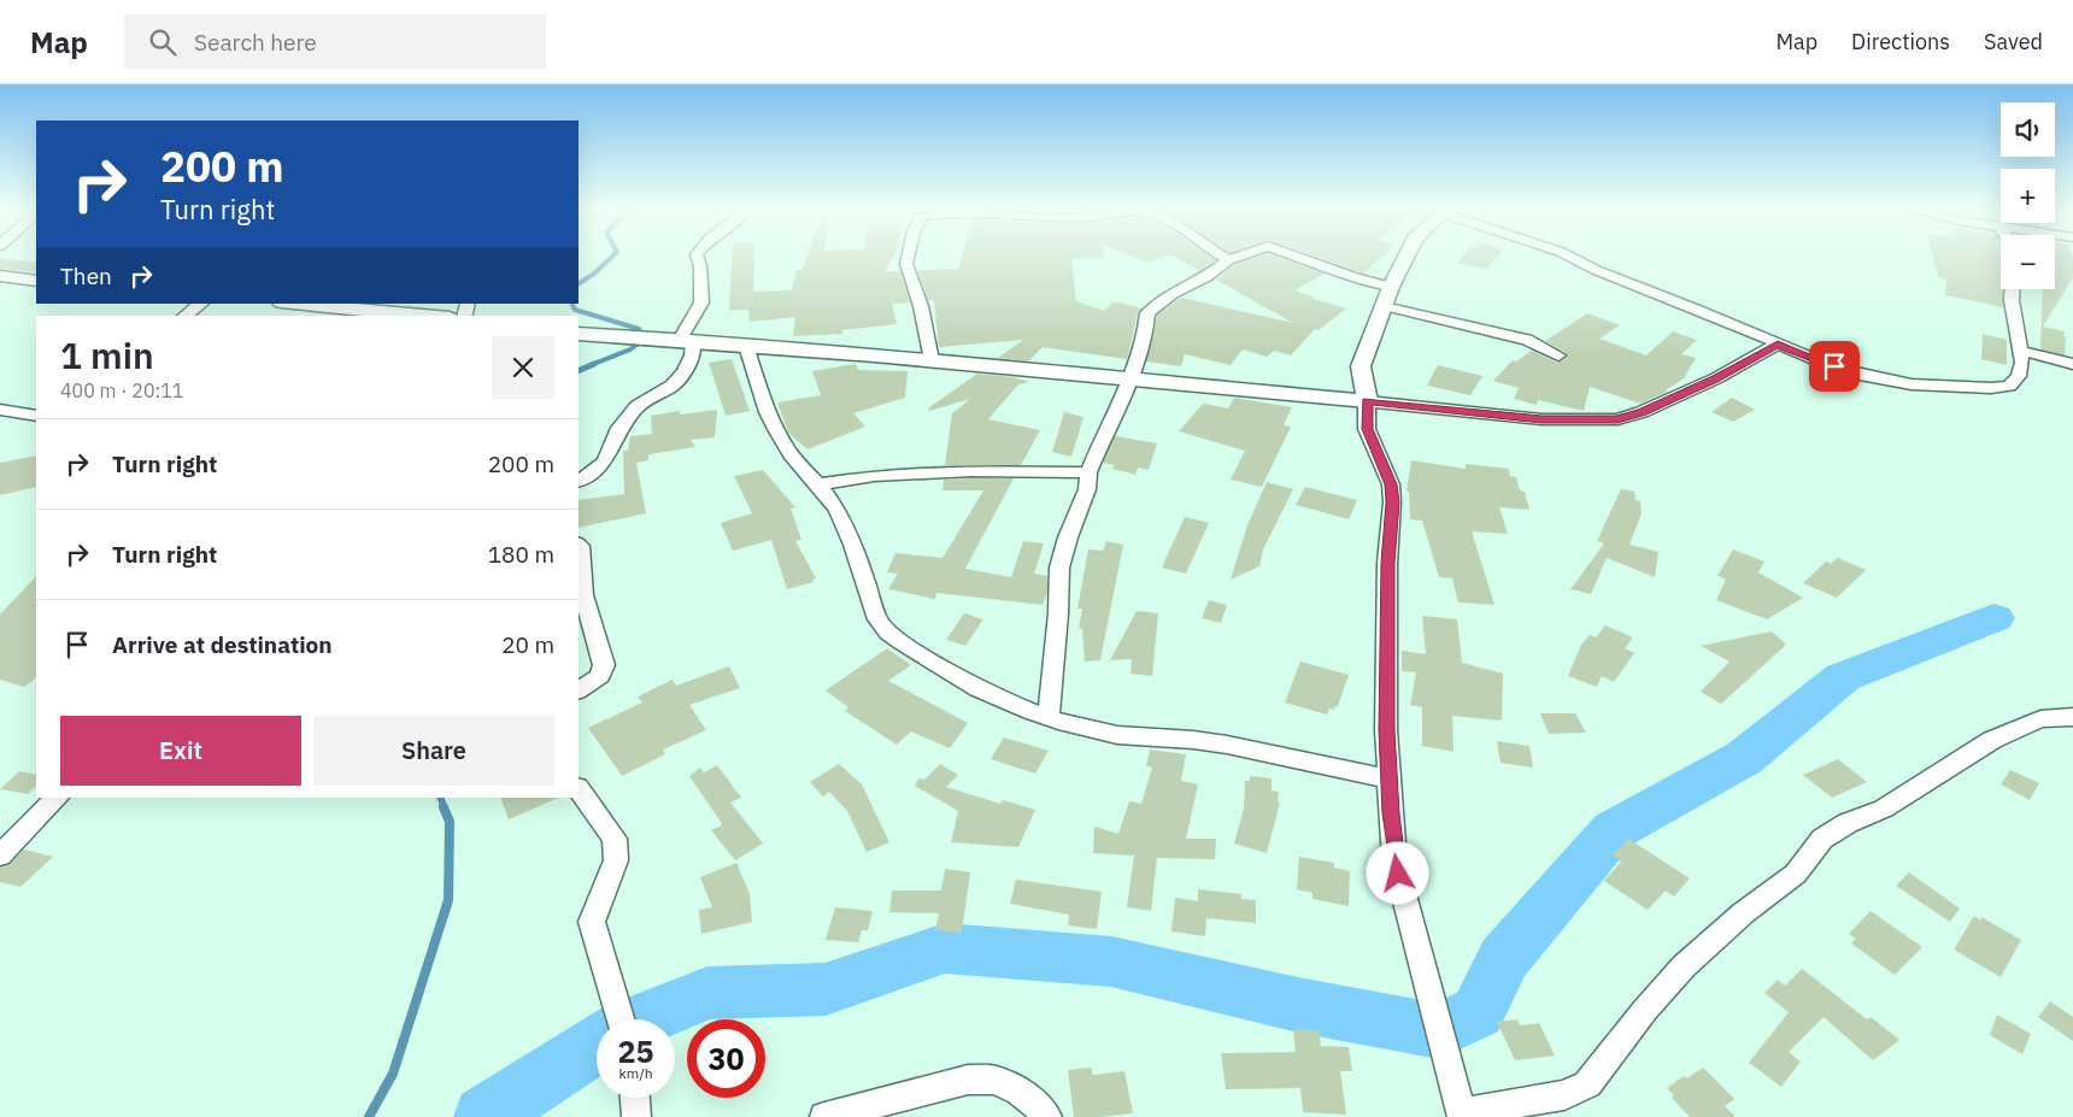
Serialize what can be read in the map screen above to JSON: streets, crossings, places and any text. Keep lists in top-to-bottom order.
{
  "page": {
    "header": "Map",
    "search": "Search here",
    "nav": ["Map", "Directions", "Saved"],
    "map_buttons": ["+", "−"],
    "turn": ["200 m", "Turn right"],
    "then": "Then",
    "heading": ["1 min", "400 m · 20:11"],
    "list": [
      {
        "name": "Turn right",
        "value": "200 m"
      },
      {
        "name": "Turn right",
        "value": "180 m"
      },
      {
        "name": "Arrive at destination",
        "value": "20 m"
      }
    ],
    "buttons": ["Exit", "Share"],
    "speed": "25 km/h",
    "limit": "30"
  }
}
